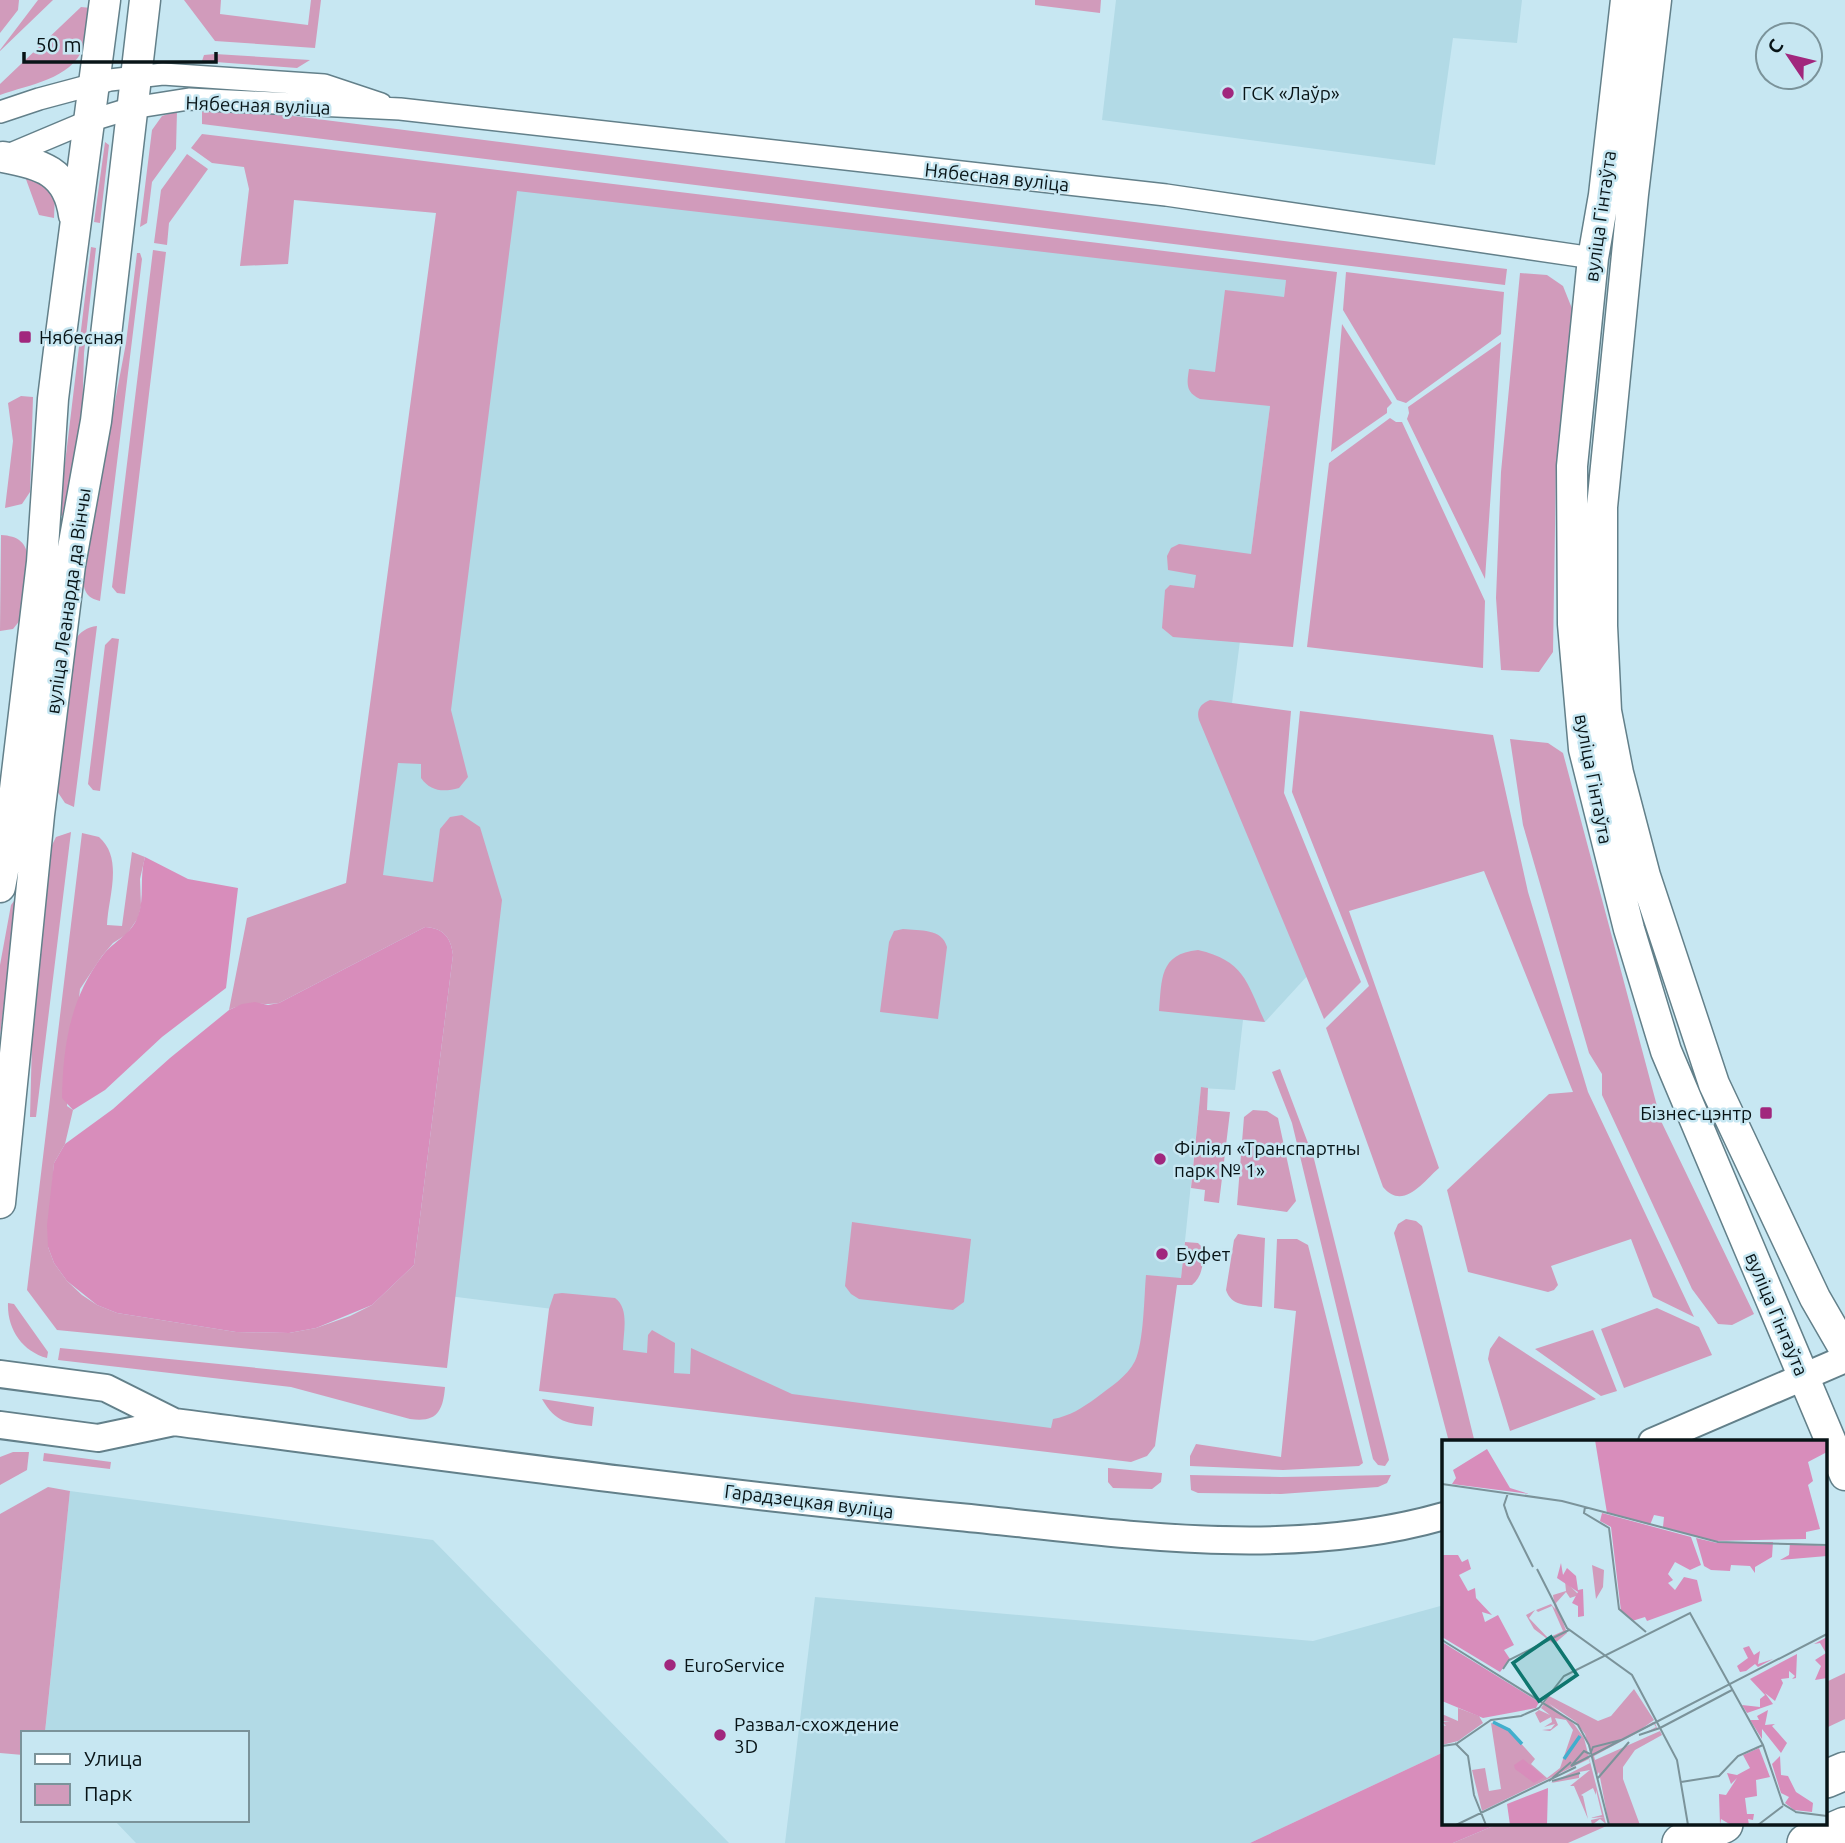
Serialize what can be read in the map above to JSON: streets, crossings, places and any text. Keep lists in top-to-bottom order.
{
  "streets": {
    "main road": ["вуліца Гінтаўта", "вуліца Леанарда да Вінчы"],
    "street": ["Нябесная вуліца", "Гарадзецкая вуліца"]
  },
  "crossings": [
    ["Нябесная вуліца", "вуліца Гінтаўта"],
    ["Нябесная вуліца", "вуліца Леанарда да Вінчы"]
  ],
  "places": {
    "other": [
      "ГСК «Лаўр»",
      "Філіял «Транспартны парк № 1»",
      "Буфет",
      "EuroService",
      "Развал-схождение 3D"
    ],
    "transit": ["Нябесная", "Бізнес-цэнтр"]
  },
  "legend": ["Улица", "Парк"],
  "scale_bar": "50 m",
  "north": "top left"
}
